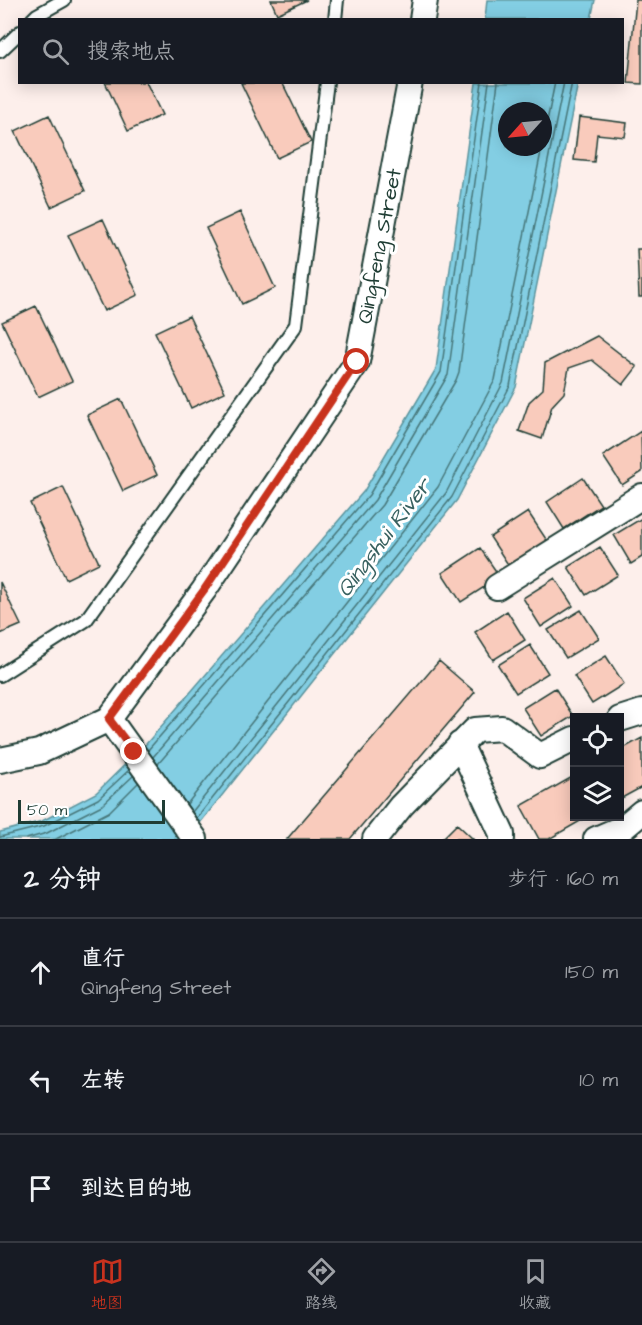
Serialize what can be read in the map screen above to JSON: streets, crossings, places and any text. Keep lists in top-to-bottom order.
{
  "streets": {
    "street": ["Qingfeng Street"]
  },
  "water": ["Qingshui River"],
  "scale_bar": "50 m",
  "north": "bottom left",
  "page": {
    "search": "搜索地点",
    "scale": "50 m",
    "heading": ["2 分钟", "步行 · 160 m"],
    "list": [
      ["直行", "Qingfeng Street", "150 m"],
      ["左转", "10 m"],
      "到达目的地"
    ],
    "nav": ["地图", "路线", "收藏"]
  }
}
